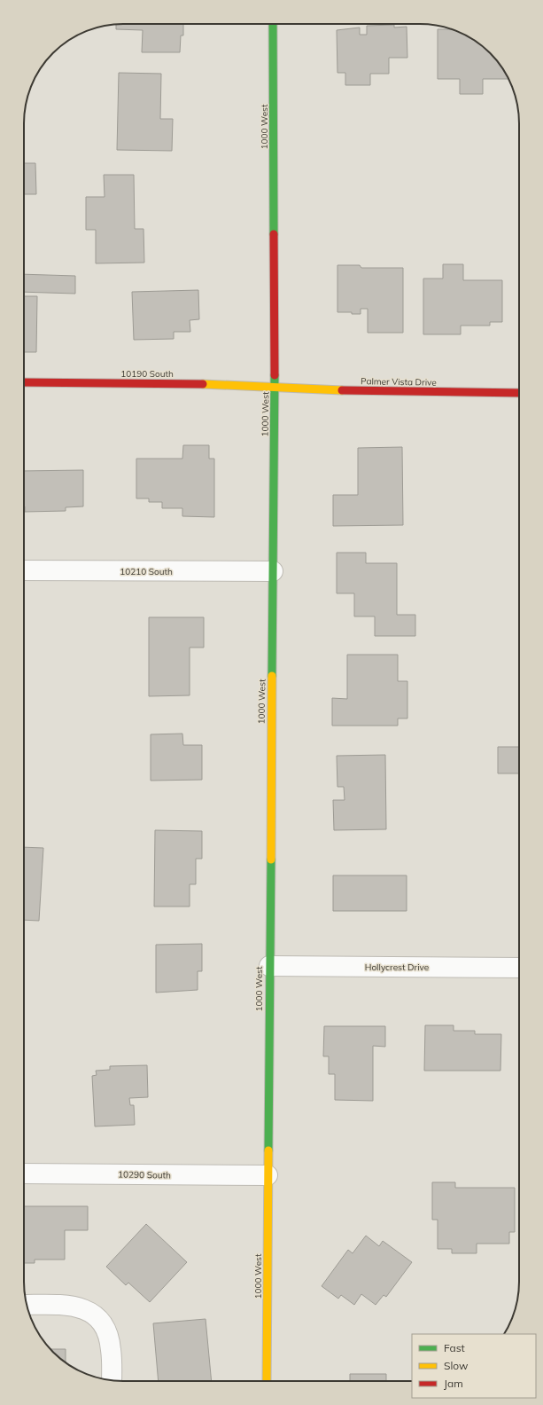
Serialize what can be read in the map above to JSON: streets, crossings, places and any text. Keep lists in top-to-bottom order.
{
  "streets": {
    "street": [
      "1000 West",
      "10190 South",
      "Palmer Vista Drive",
      "10210 South",
      "Hollycrest Drive",
      "10290 South"
    ]
  },
  "crossings": [
    ["1000 West", "10190 South"],
    ["1000 West", "Palmer Vista Drive"],
    ["1000 West", "10210 South"],
    ["1000 West", "Hollycrest Drive"],
    ["1000 West", "10290 South"],
    ["10190 South", "Palmer Vista Drive"]
  ],
  "legend": ["Fast", "Slow", "Jam"]
}
